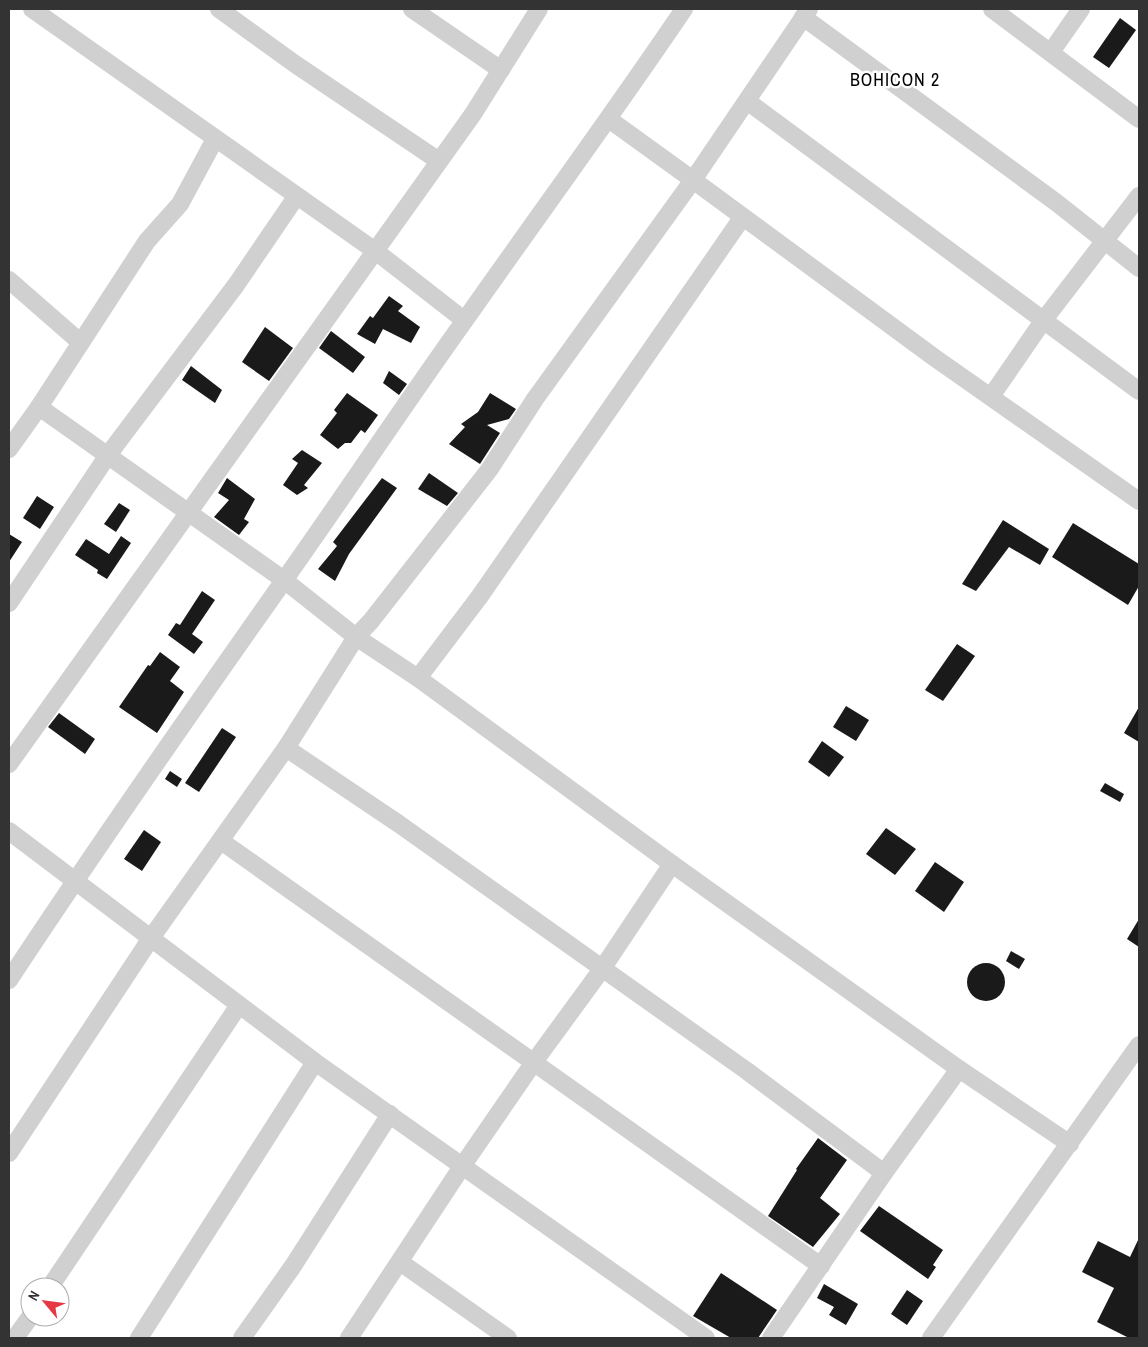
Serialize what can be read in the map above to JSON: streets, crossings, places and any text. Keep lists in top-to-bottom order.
{
  "districts": ["BOHICON 2"],
  "north": "top left"
}
